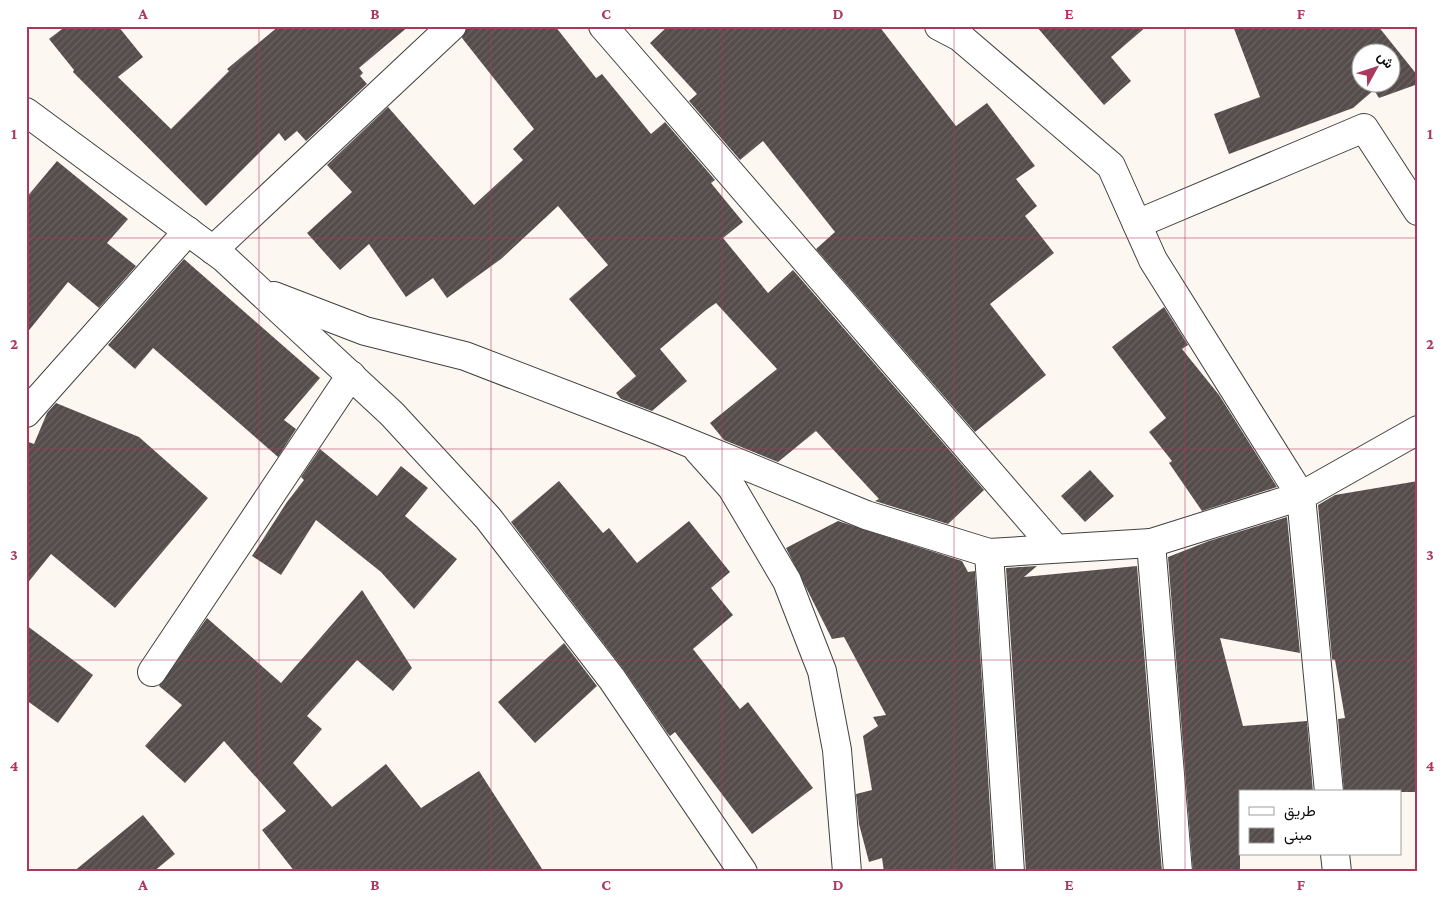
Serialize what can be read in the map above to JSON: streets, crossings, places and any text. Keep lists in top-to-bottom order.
{
  "legend": ["طريق", "مبنى"],
  "north": "top right",
  "grid": {
    "columns": [
      "A",
      "B",
      "C",
      "D",
      "E",
      "F"
    ],
    "rows": [
      "1",
      "2",
      "3",
      "4"
    ]
  }
}
